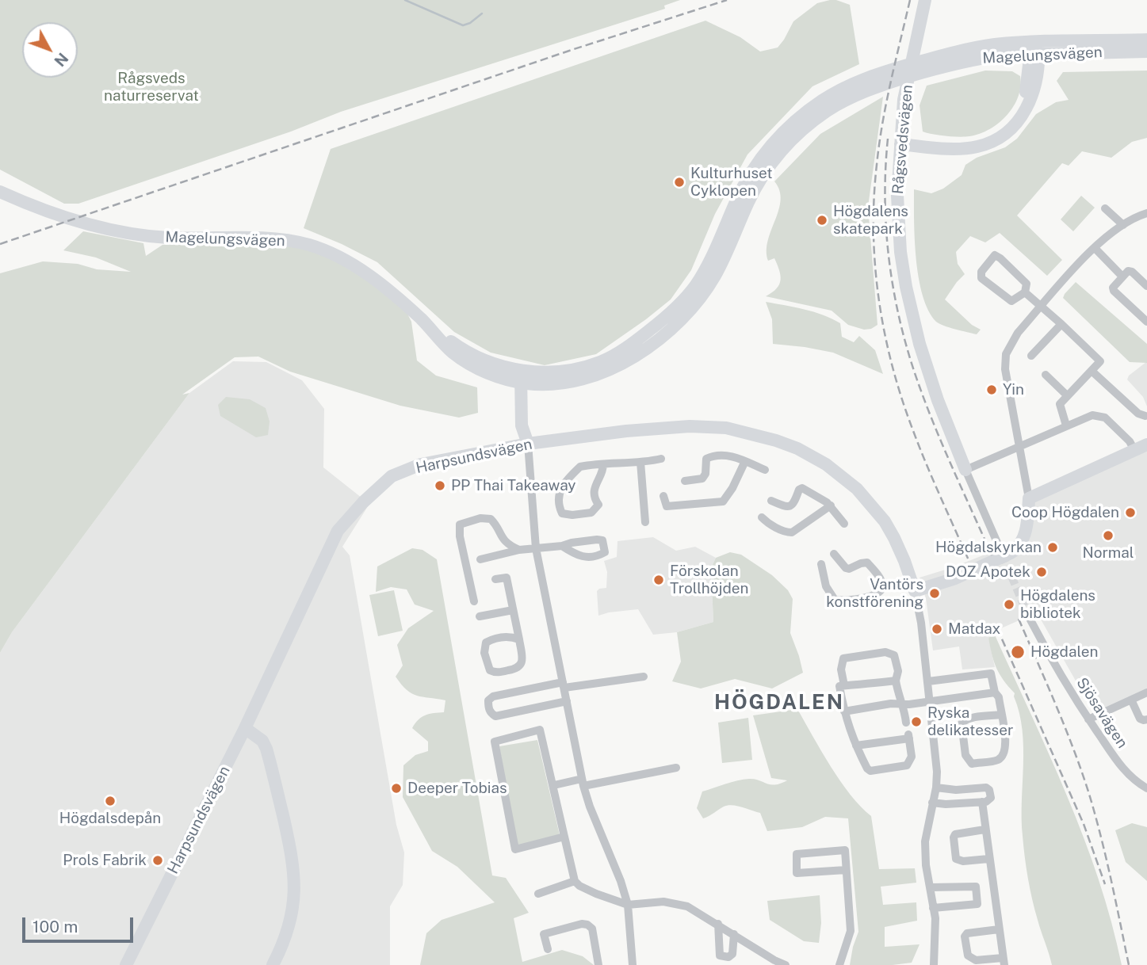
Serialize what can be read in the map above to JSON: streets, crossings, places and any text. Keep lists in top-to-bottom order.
{
  "streets": {
    "street": [
      "Magelungsvägen",
      "Rågsvedsvägen",
      "Harpsundsvägen",
      "Sjösavägen"
    ]
  },
  "districts": ["HÖGDALEN"],
  "parks": ["Rågsveds naturreservat"],
  "places": [
    "Kulturhuset Cyklopen",
    "Högdalens skatepark",
    "Yin",
    "PP Thai Takeaway",
    "Coop Högdalen",
    "Normal",
    "Högdalskyrkan",
    "DOZ Apotek",
    "Förskolan Trollhöjden",
    "Vantörs konstförening",
    "Högdalens bibliotek",
    "Matdax",
    "Högdalen",
    "Ryska delikatesser",
    "Deeper Tobias",
    "Högdalsdepån",
    "Prols Fabrik"
  ],
  "scale_bar": "100 m",
  "north": "bottom right"
}
